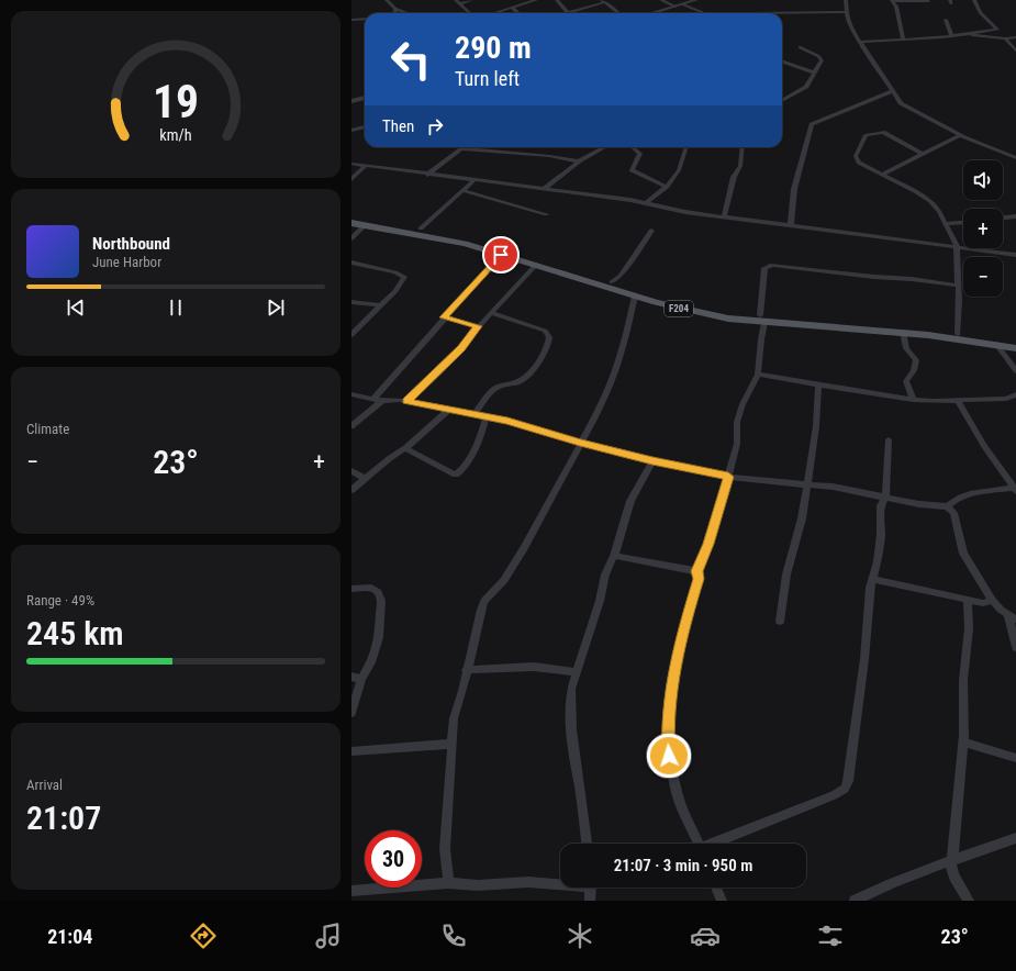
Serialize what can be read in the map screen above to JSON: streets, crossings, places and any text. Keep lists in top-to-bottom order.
{
  "streets": {
    "main road": ["F204"]
  },
  "page": {
    "turn": ["290 m", "Turn left"],
    "then": "Then",
    "map_buttons": ["+", "−"],
    "song": ["Northbound", "June Harbor"],
    "tile": [
      "Climate",
      ["Range · 49%", "245 km"],
      ["Arrival", "21:07"]
    ],
    "heat": ["−", "23°", "+"],
    "limit": "30",
    "trip": "21:07 · 3 min · 950 m",
    "tabs": ["21:04", "23°"],
    "gauge": ["19", "km/h"]
  }
}
